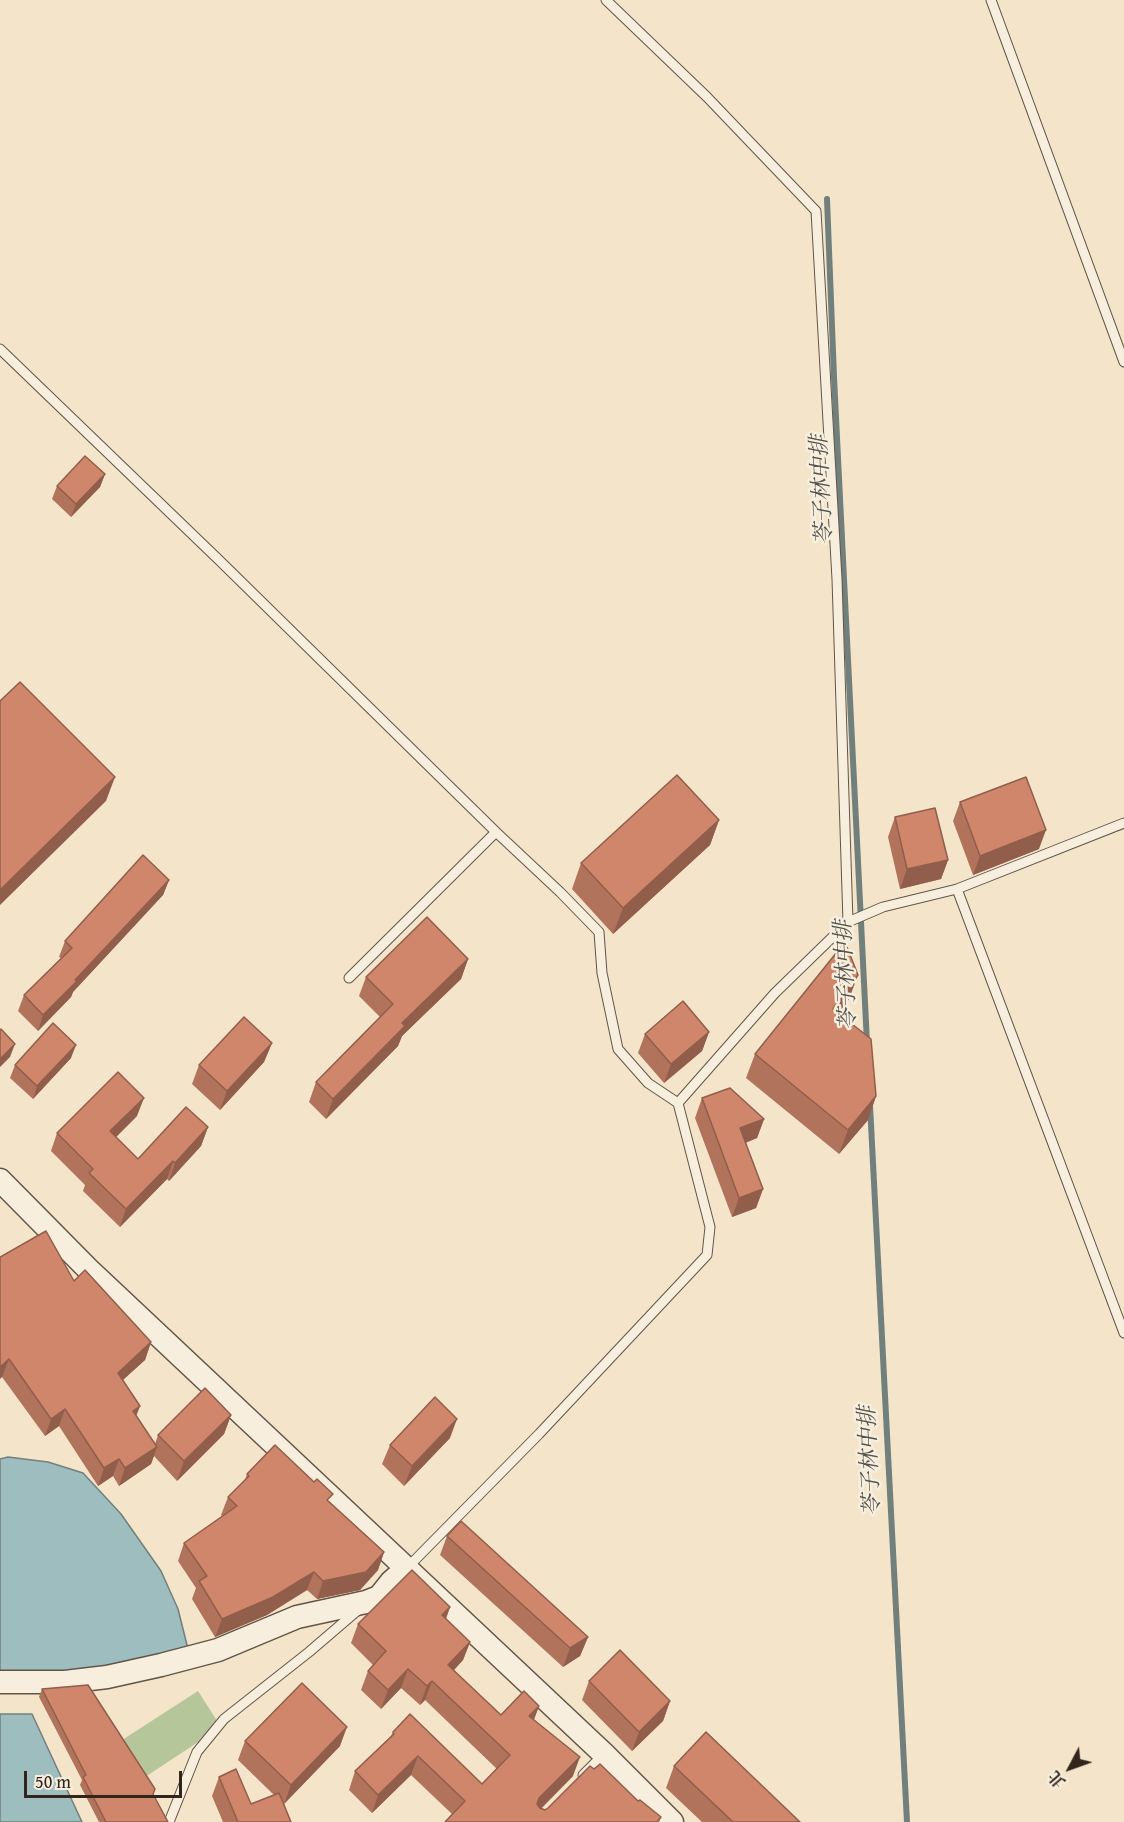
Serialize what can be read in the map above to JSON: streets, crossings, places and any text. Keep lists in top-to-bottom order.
{
  "water": ["苓子林中排"],
  "scale_bar": "50 m",
  "north": "bottom left"
}
